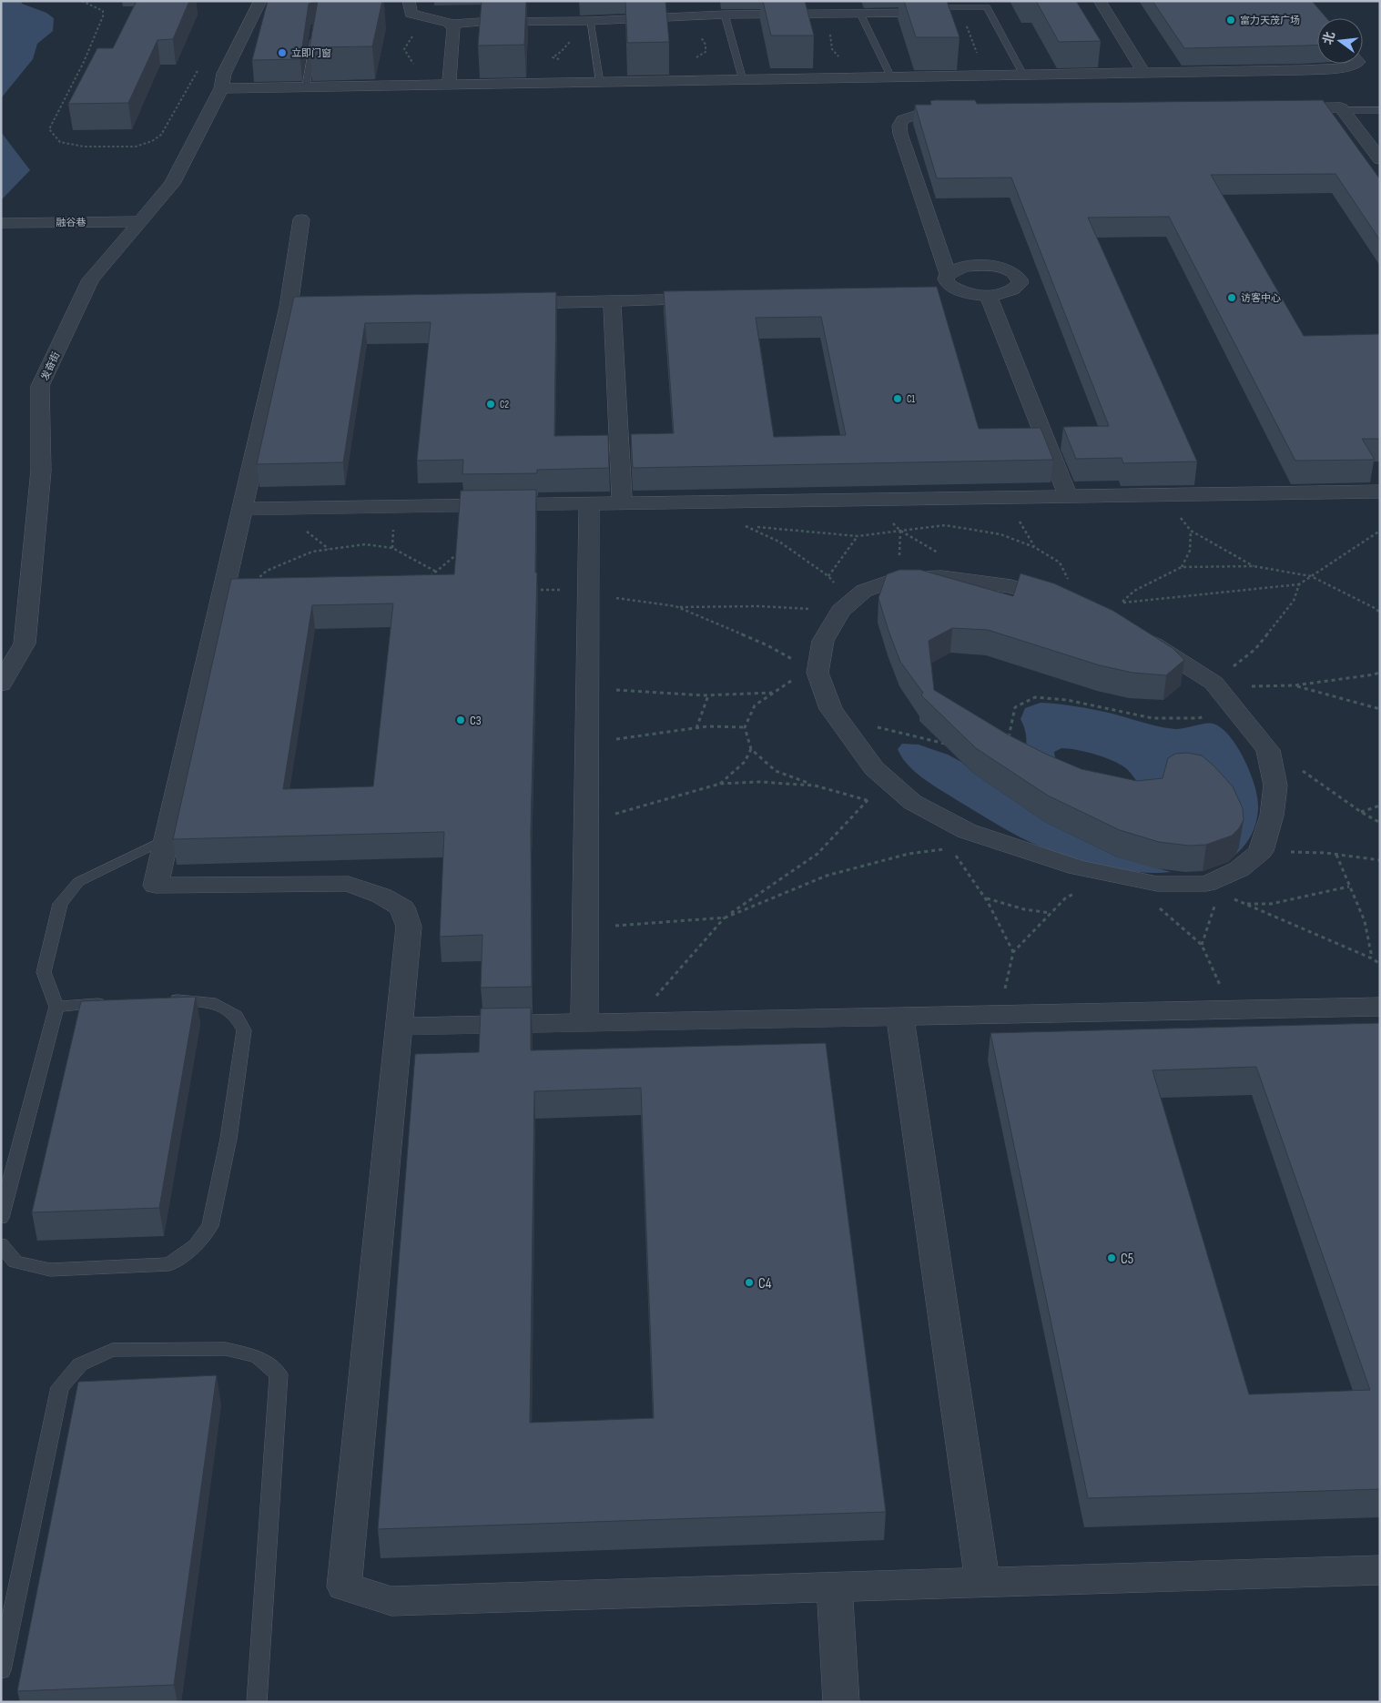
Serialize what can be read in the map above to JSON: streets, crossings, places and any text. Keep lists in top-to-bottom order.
{
  "streets": {
    "street": ["融谷巷", "发奋街"]
  },
  "crossings": [
    ["融谷巷", "发奋街"]
  ],
  "places": [
    "富力天茂广场",
    "立即门窗",
    "访客中心",
    "C1",
    "C2",
    "C3",
    "C5",
    "C4"
  ],
  "north": "left"
}
